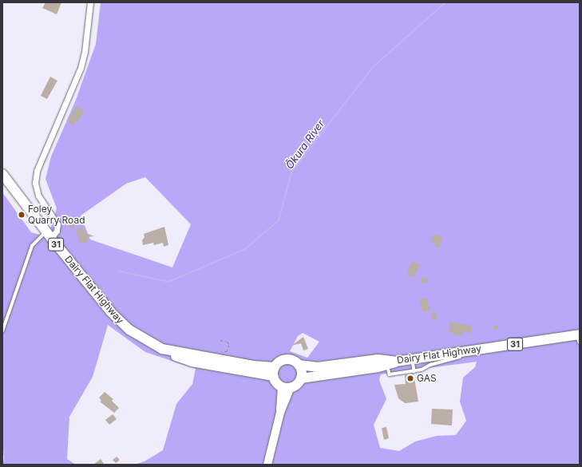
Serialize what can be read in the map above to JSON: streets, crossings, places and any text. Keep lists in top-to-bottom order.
{
  "streets": {
    "main road": ["31", "Dairy Flat Highway"]
  },
  "water": ["Ōkura River"],
  "places": ["Foley Quarry Road", "GAS"]
}
